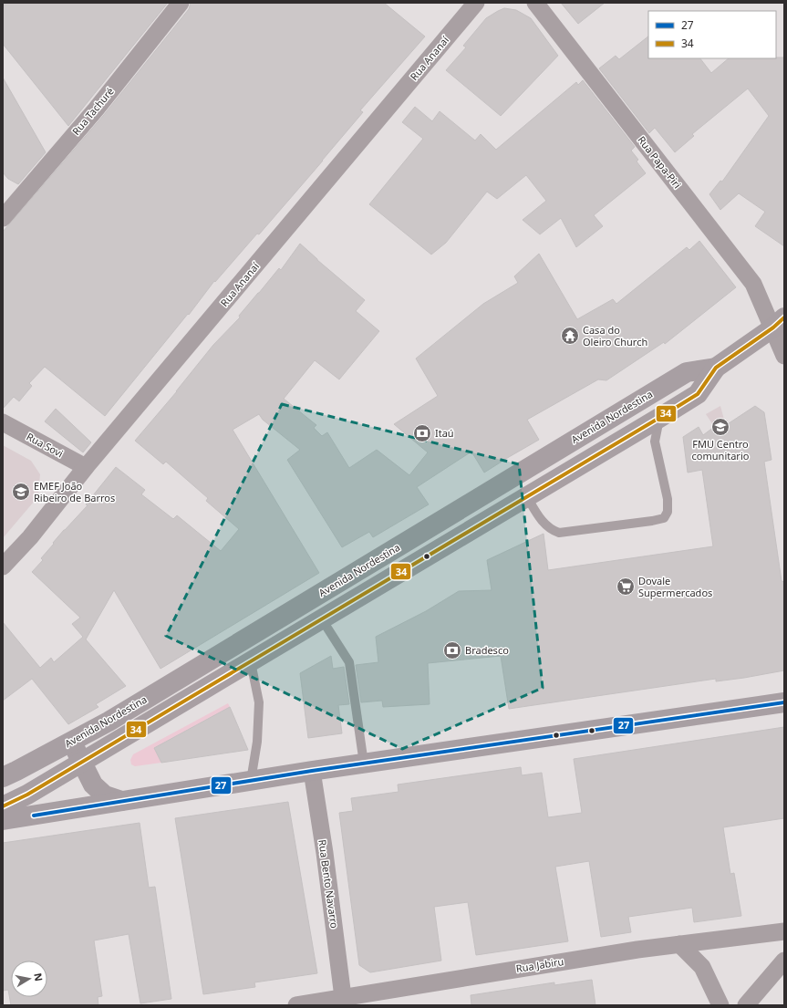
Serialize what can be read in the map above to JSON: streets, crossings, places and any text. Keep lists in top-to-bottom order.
{
  "streets": {
    "main road": ["Avenida Nordestina"],
    "street": [
      "Rua Ananaí",
      "Rua Tachuré",
      "Rua Papa-Piri",
      "Rua Sovi",
      "Rua Bento Navarro",
      "Rua Jabiru"
    ]
  },
  "crossings": [
    ["Rua Ananaí", "Rua Sovi"],
    ["Rua Papa-Piri", "Avenida Nordestina"],
    ["Rua Bento Navarro", "Rua Jabiru"]
  ],
  "places": {
    "temple": ["Casa do Oleiro Church"],
    "school or university": ["FMU Centro comunitario", "EMEF João Ribeiro de Barros"],
    "bank": ["Itaú", "Bradesco"],
    "supermarket": ["Dovale Supermercados"]
  },
  "lines": ["transit line 34", "transit line 27"],
  "legend": ["27", "34"],
  "north": "right"
}
